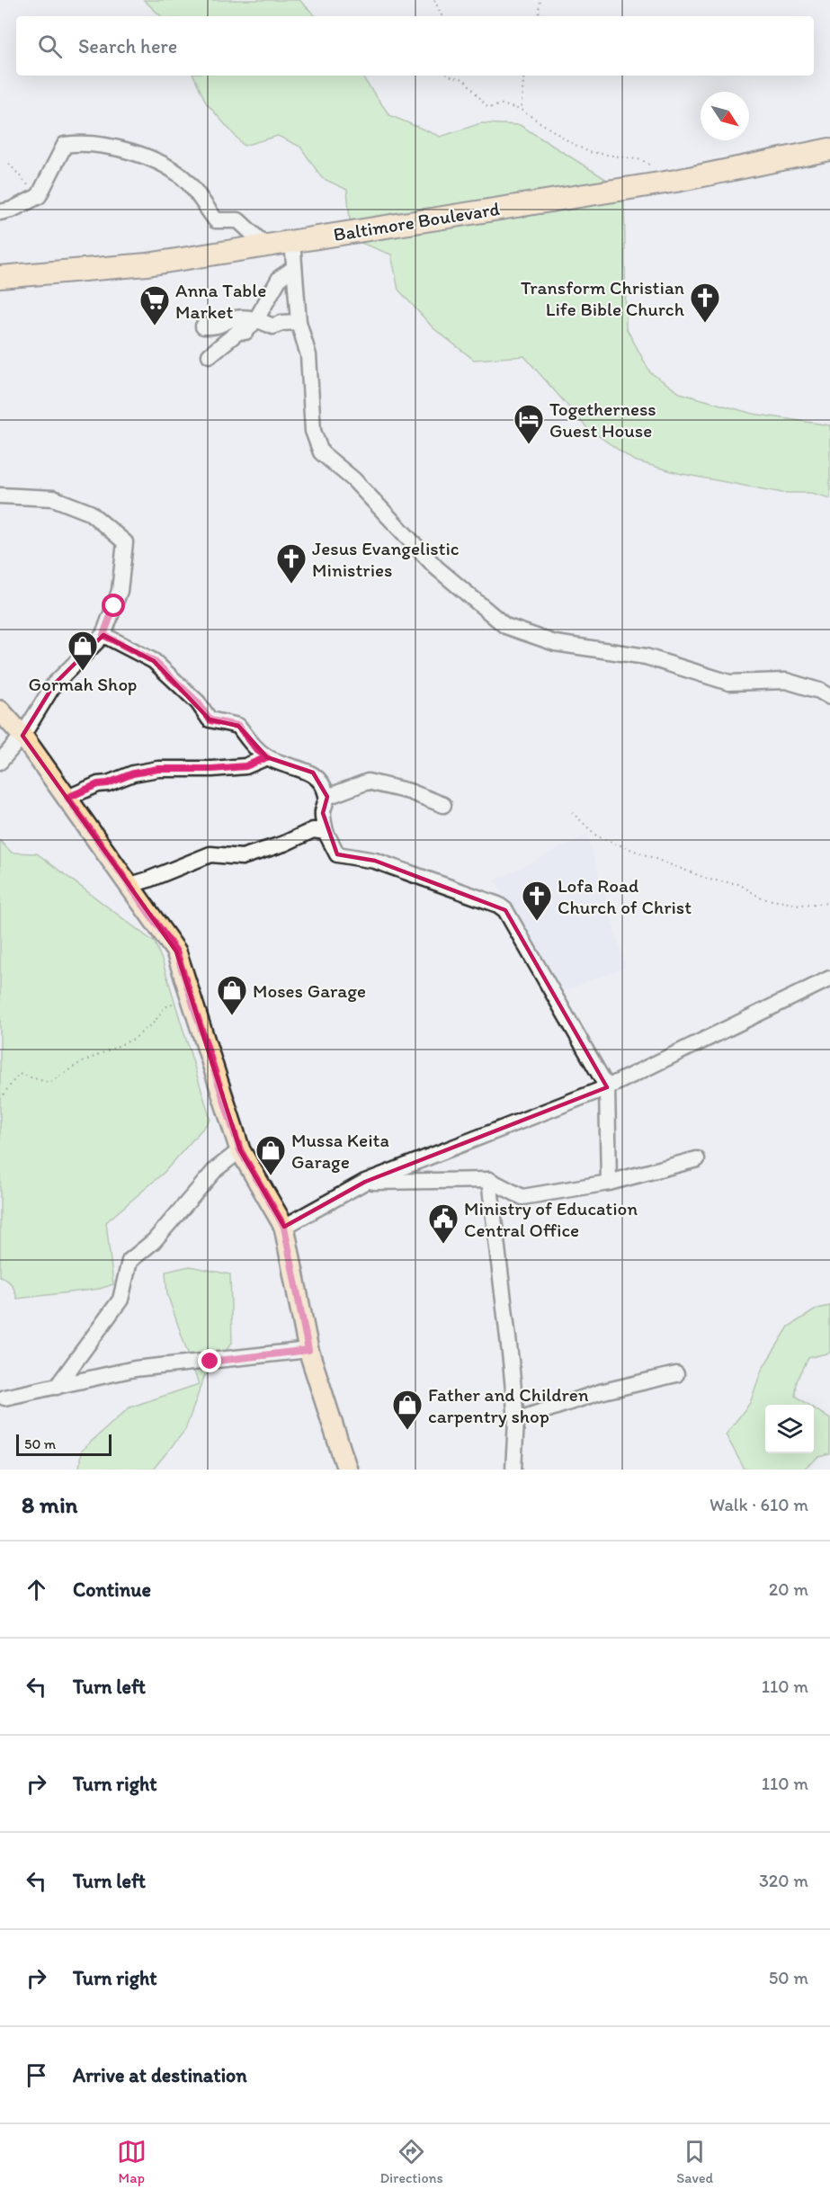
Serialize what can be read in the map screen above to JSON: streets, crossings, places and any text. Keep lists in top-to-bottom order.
{
  "streets": {
    "highway": ["Baltimore Boulevard"]
  },
  "places": {
    "church": ["Transform Christian Life Bible Church", "Jesus Evangelistic Ministries", "Lofa Road Church of Christ"],
    "supermarket": ["Anna Table Market"],
    "hotel": ["Togetherness Guest House"],
    "shop": [
      "Gormah Shop",
      "Moses Garage",
      "Mussa Keita Garage",
      "Father and Children carpentry shop"
    ],
    "public building": ["Ministry of Education Central Office"]
  },
  "scale_bar": "50 m",
  "north": "bottom right",
  "page": {
    "search": "Search here",
    "scale": "50 m",
    "heading": ["8 min", "Walk · 610 m"],
    "list": [
      ["Continue", "20 m"],
      ["Turn left", "110 m"],
      ["Turn right", "110 m"],
      ["Turn left", "320 m"],
      ["Turn right", "50 m"],
      "Arrive at destination"
    ],
    "nav": ["Map", "Directions", "Saved"]
  }
}
